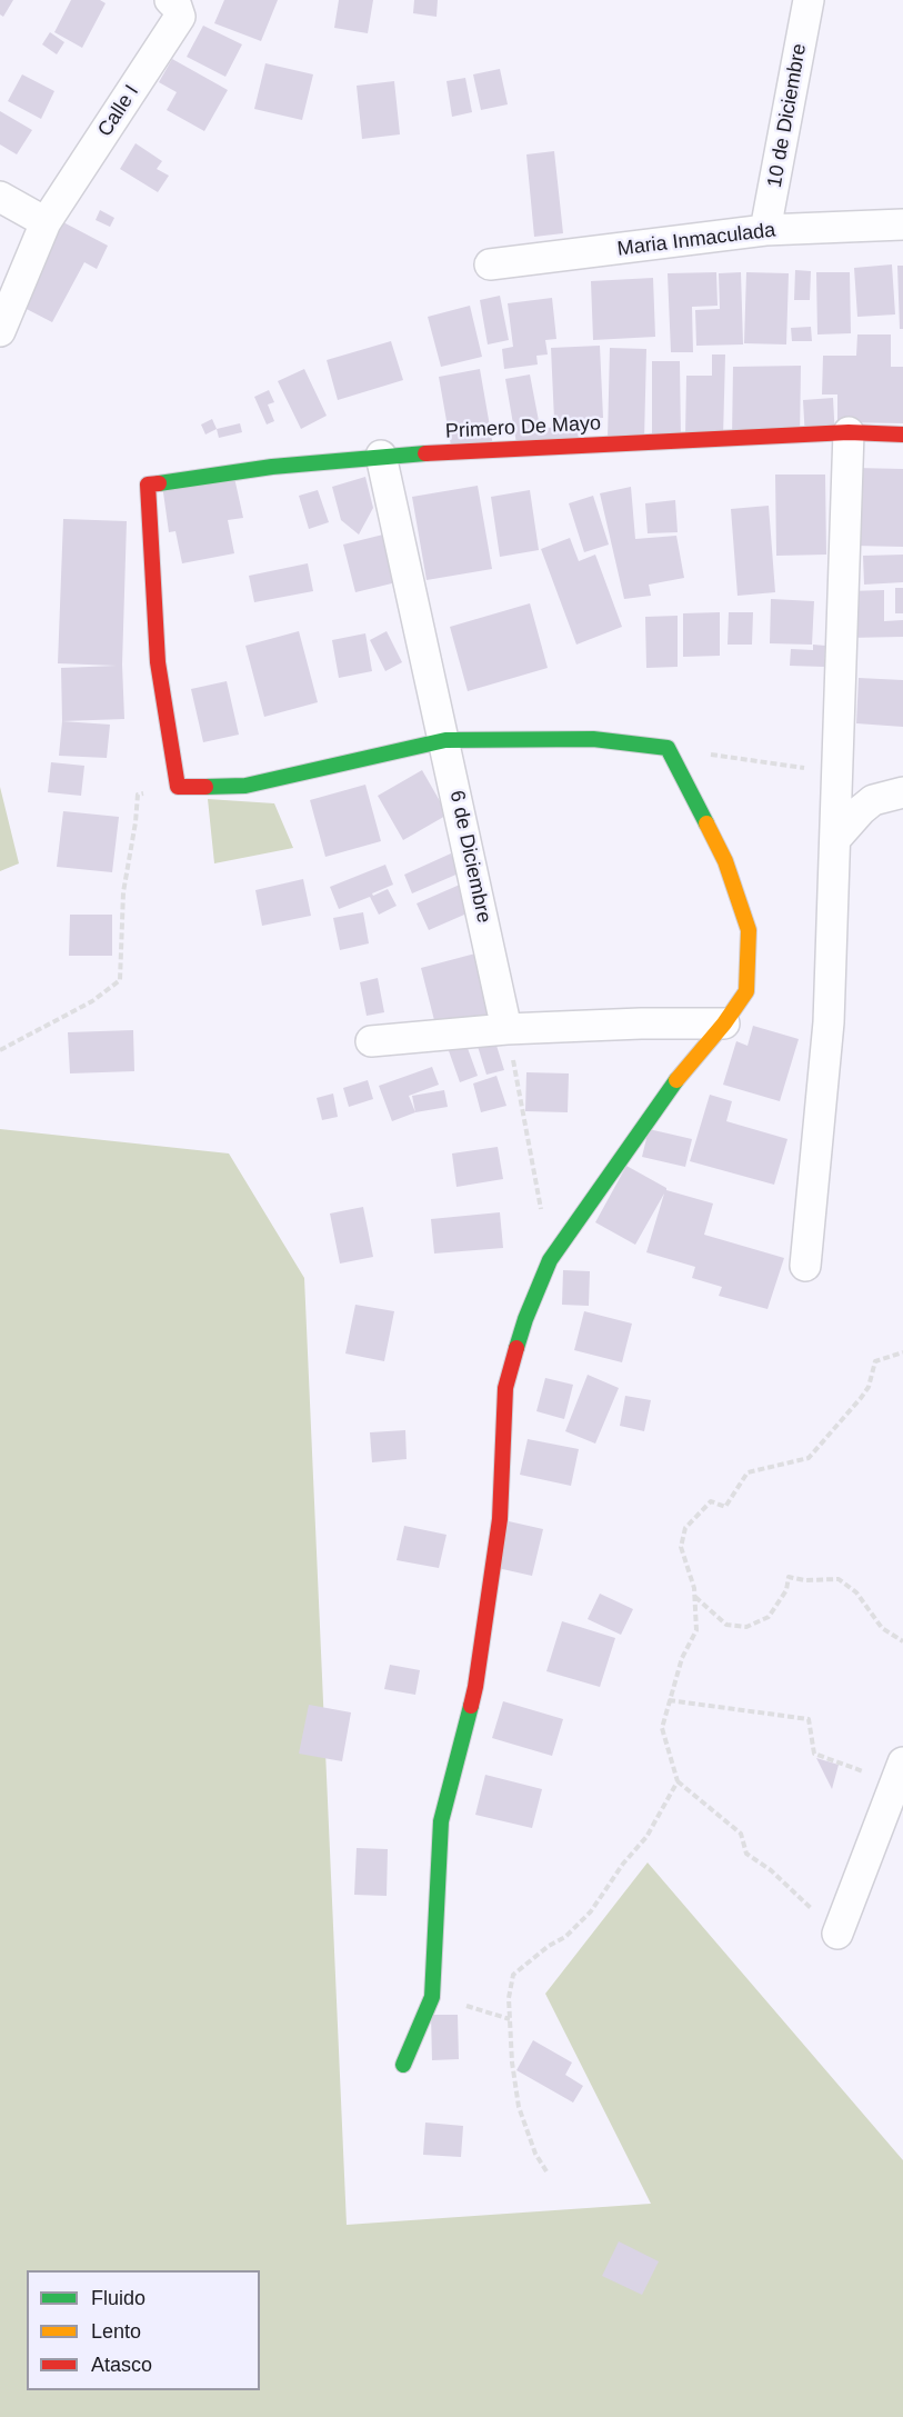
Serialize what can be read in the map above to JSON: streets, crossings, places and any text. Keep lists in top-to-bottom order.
{
  "streets": {
    "street": [
      "Calle I",
      "10 de Diciembre",
      "Maria Inmaculada",
      "Primero De Mayo",
      "6 de Diciembre"
    ]
  },
  "crossings": [
    ["10 de Diciembre", "Maria Inmaculada"],
    ["Primero De Mayo", "6 de Diciembre"]
  ],
  "legend": ["Fluido", "Lento", "Atasco"]
}
